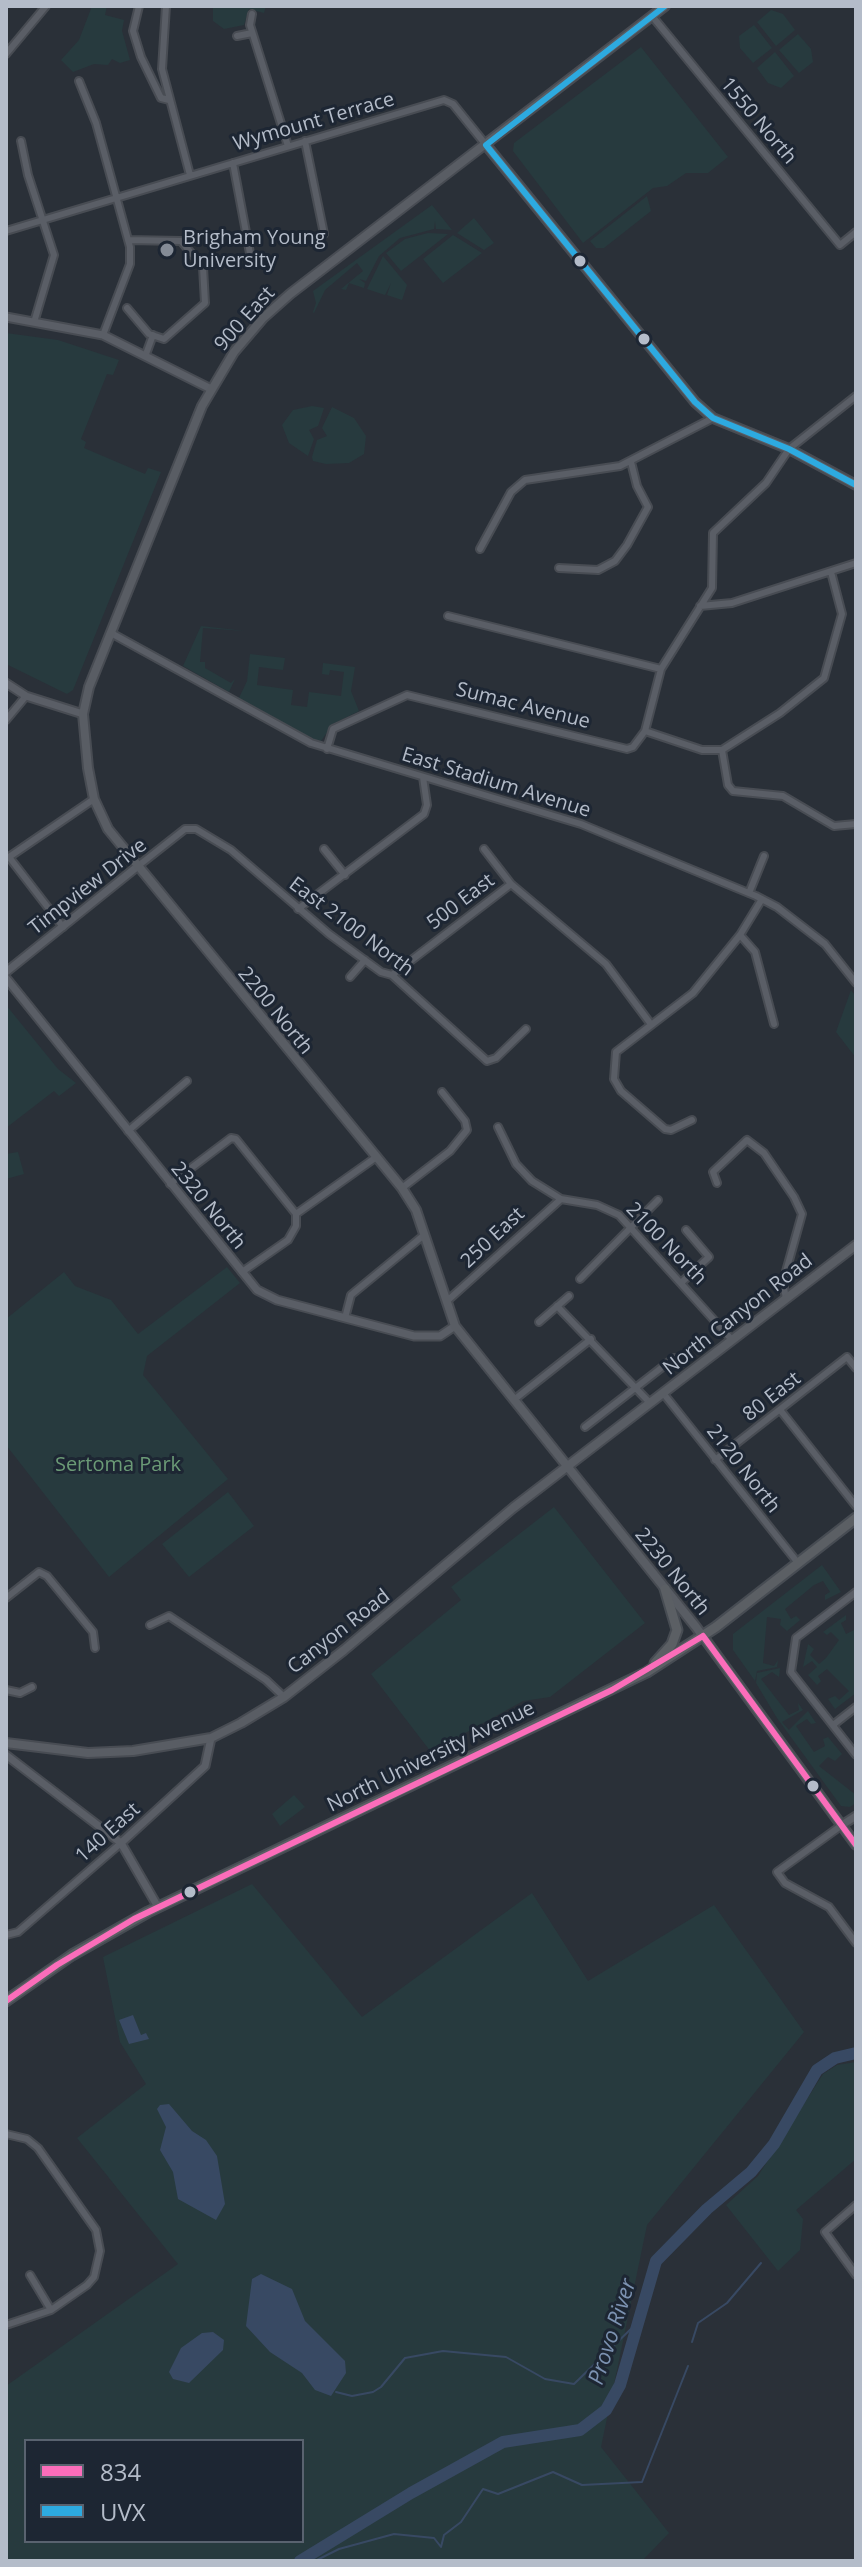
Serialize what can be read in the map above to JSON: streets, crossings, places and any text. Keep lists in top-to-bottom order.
{
  "streets": {
    "highway": ["North University Avenue"],
    "main road": [
      "900 East",
      "2200 North",
      "North Canyon Road",
      "2230 North",
      "Canyon Road"
    ],
    "street": [
      "1550 North",
      "Wymount Terrace",
      "Sumac Avenue",
      "East Stadium Avenue",
      "Timpview Drive",
      "500 East",
      "East 2100 North",
      "2320 North",
      "250 East",
      "2100 North",
      "80 East",
      "2120 North",
      "140 East"
    ]
  },
  "crossings": [
    ["1550 North", "900 East"],
    ["Wymount Terrace", "900 East"],
    ["900 East", "East Stadium Avenue"],
    ["900 East", "2200 North"],
    ["Sumac Avenue", "East Stadium Avenue"],
    ["Timpview Drive", "East 2100 North"],
    ["Timpview Drive", "2200 North"],
    ["500 East", "East 2100 North"],
    ["2200 North", "2320 North"],
    ["2200 North", "250 East"],
    ["2200 North", "2230 North"],
    ["2320 North", "2230 North"],
    ["250 East", "2100 North"],
    ["2100 North", "North Canyon Road"],
    ["North Canyon Road", "2120 North"],
    ["North Canyon Road", "Canyon Road"],
    ["80 East", "2120 North"],
    ["2120 North", "North University Avenue"],
    ["2230 North", "Canyon Road"],
    ["2230 North", "North University Avenue"],
    ["Canyon Road", "140 East"]
  ],
  "water": ["Provo River"],
  "parks": ["Sertoma Park"],
  "places": ["Brigham Young University"],
  "lines": ["transit line UVX", "transit line 834"],
  "legend": ["834", "UVX"]
}
